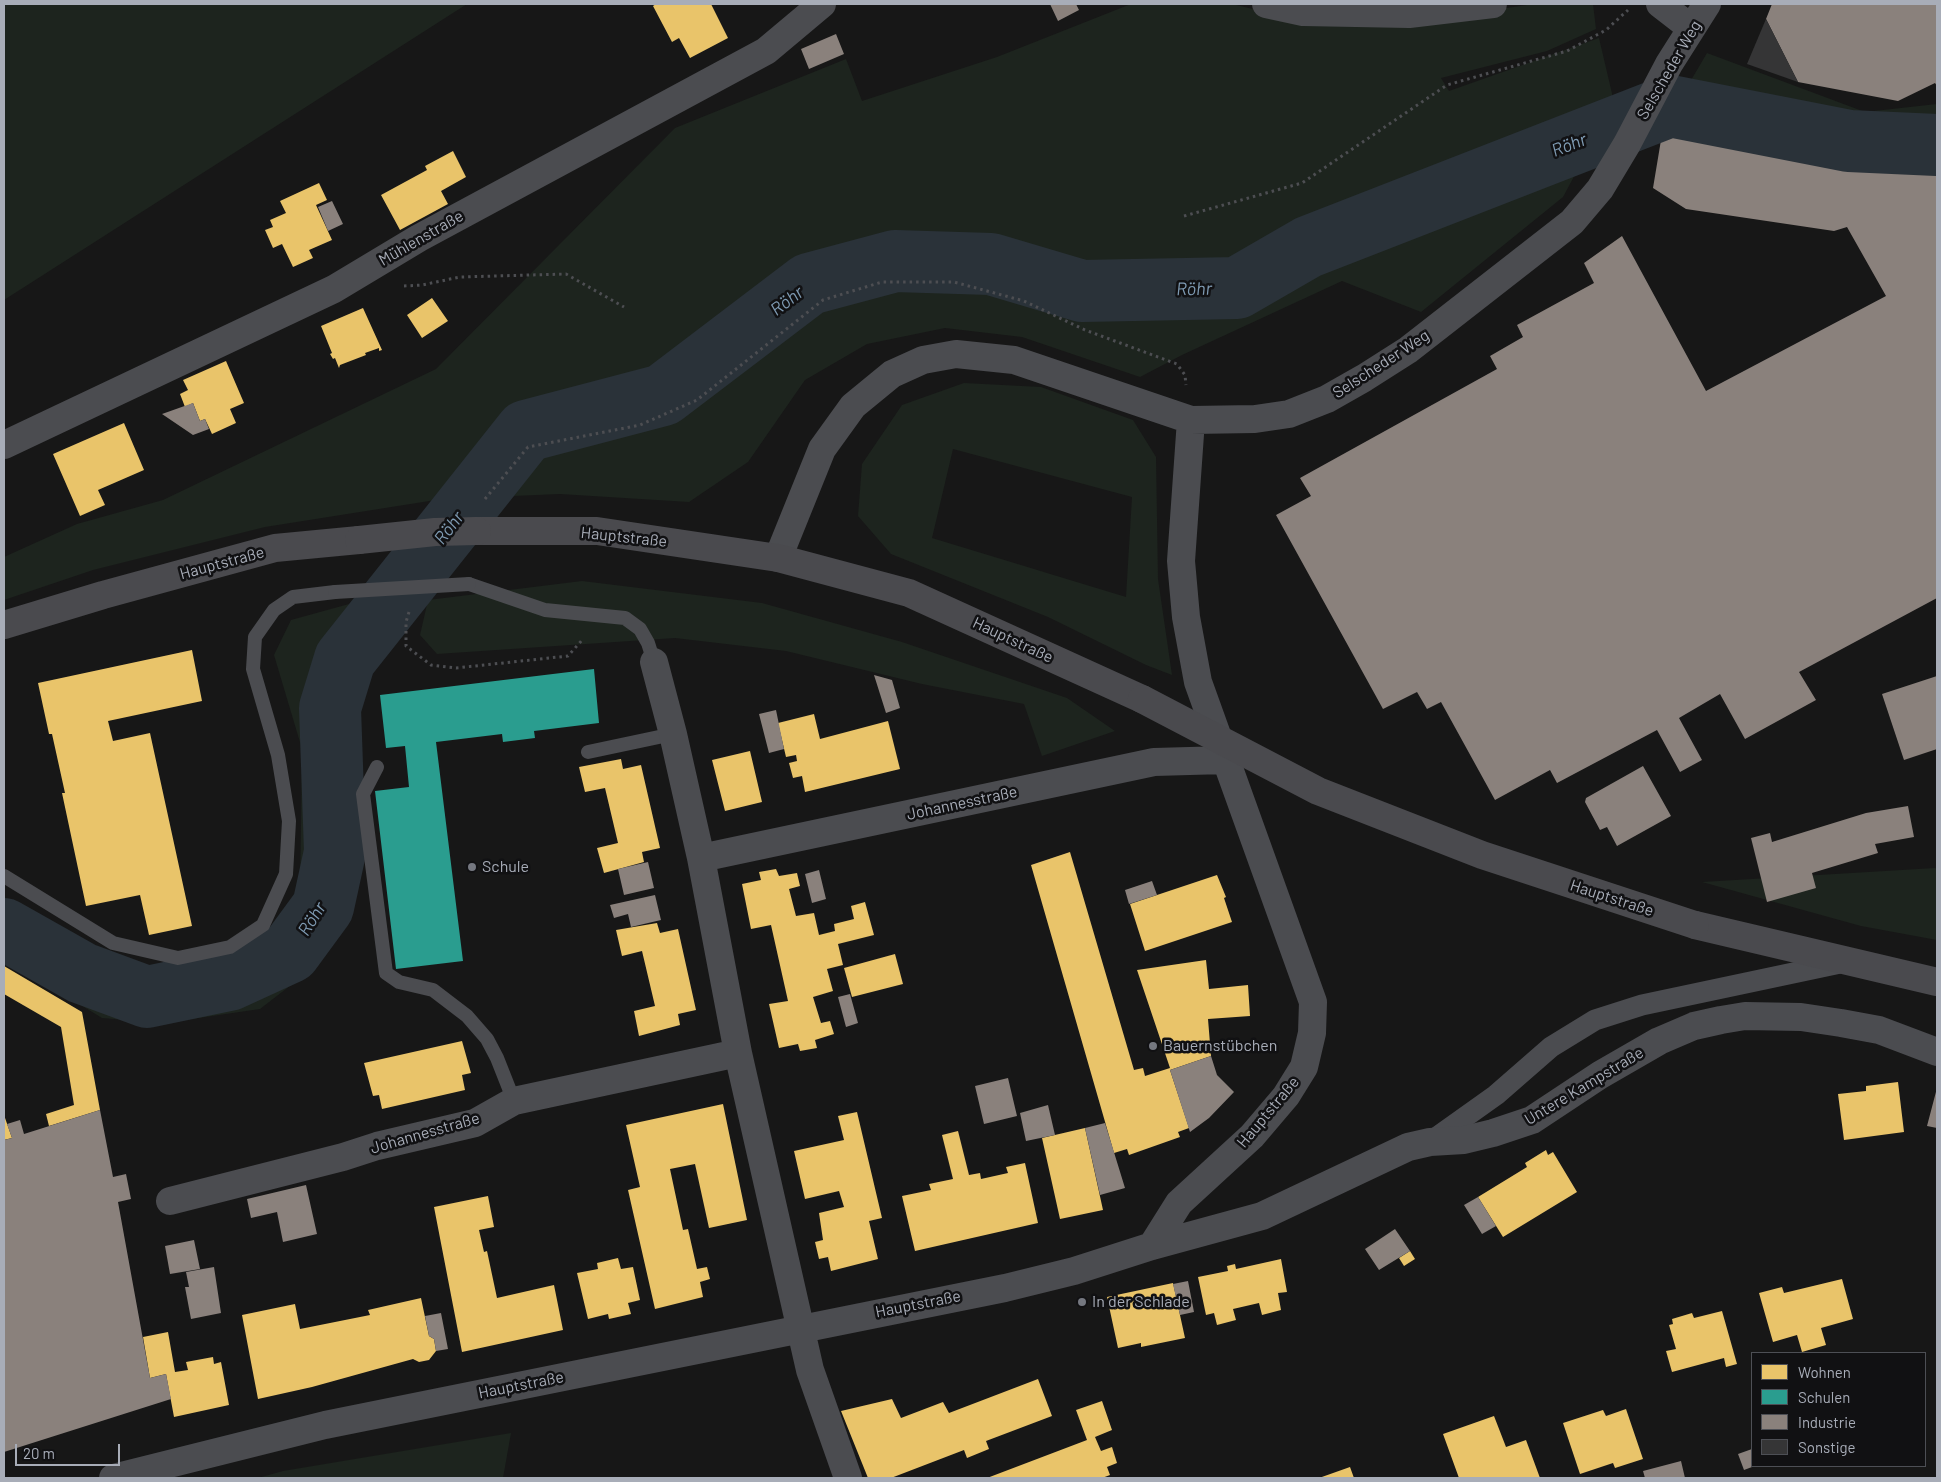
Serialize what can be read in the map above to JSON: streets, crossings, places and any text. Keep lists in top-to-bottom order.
{
  "streets": {
    "main road": ["Hauptstraße"],
    "street": [
      "Selscheder Weg",
      "Mühlenstraße",
      "Johannesstraße",
      "Untere Kampstraße"
    ]
  },
  "crossings": [
    ["Selscheder Weg", "Hauptstraße"],
    ["Hauptstraße", "Johannesstraße"],
    ["Hauptstraße", "Untere Kampstraße"]
  ],
  "water": ["Röhr"],
  "places": ["Schule", "Bauernstübchen", "In der Schlade"],
  "legend": [
    "Wohnen",
    "Schulen",
    "Industrie",
    "Sonstige"
  ],
  "scale_bar": "20 m"
}
